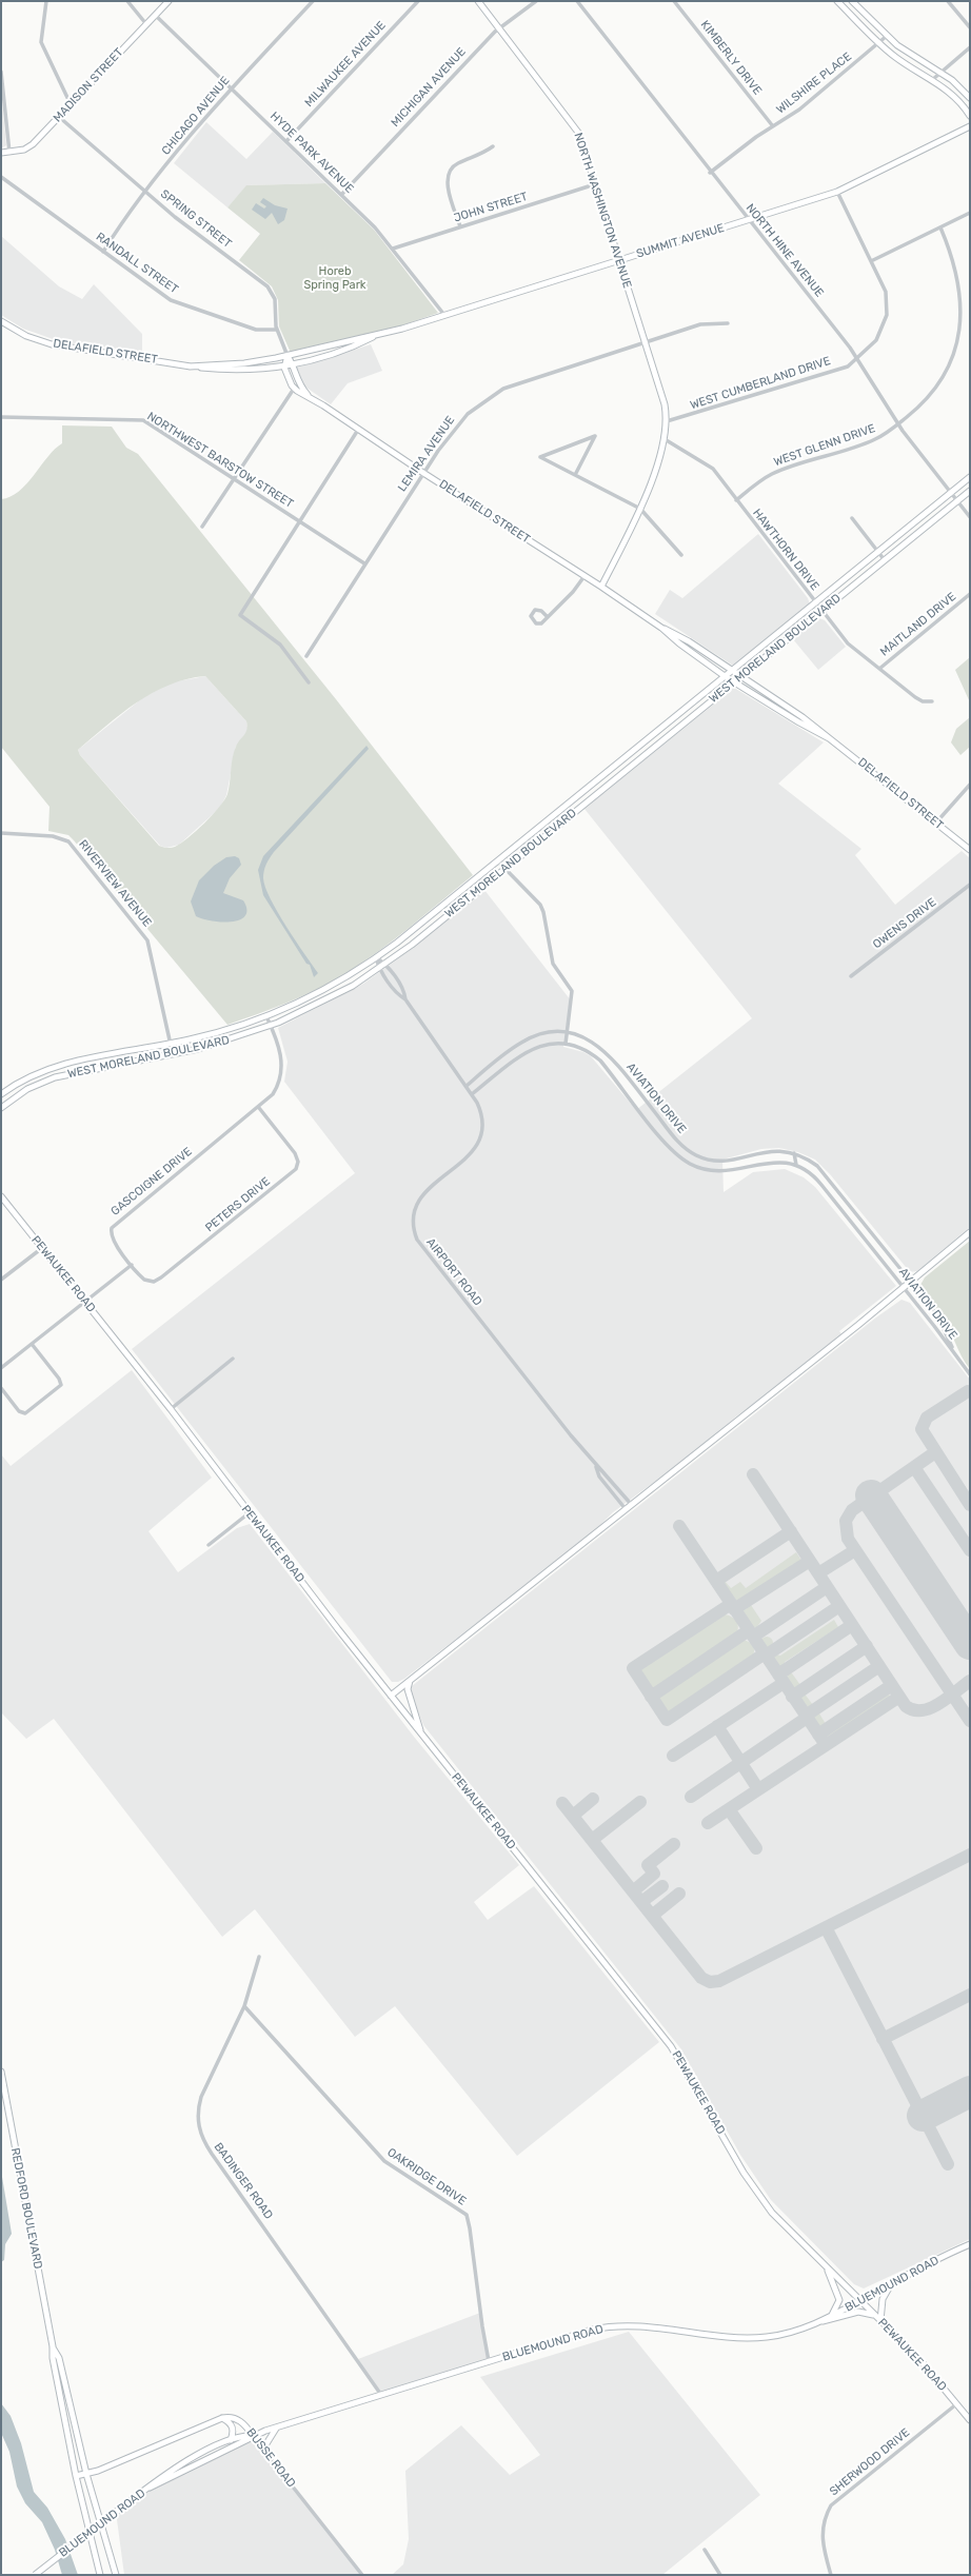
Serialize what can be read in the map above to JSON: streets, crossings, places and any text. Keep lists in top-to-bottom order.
{
  "streets": {
    "street": [
      "KIMBERLY DRIVE",
      "MILWAUKEE AVENUE",
      "WILSHIRE PLACE",
      "MADISON STREET",
      "MICHIGAN AVENUE",
      "CHICAGO AVENUE",
      "HYDE PARK AVENUE",
      "JOHN STREET",
      "NORTH WASHINGTON AVENUE",
      "SPRING STREET",
      "SUMMIT AVENUE",
      "NORTH HINE AVENUE",
      "RANDALL STREET",
      "DELAFIELD STREET",
      "WEST CUMBERLAND DRIVE",
      "WEST GLENN DRIVE",
      "LEMIRA AVENUE",
      "NORTHWEST BARSTOW STREET",
      "HAWTHORN DRIVE",
      "MAITLAND DRIVE",
      "WEST MORELAND BOULEVARD",
      "RIVERVIEW AVENUE",
      "OWENS DRIVE",
      "AVIATION DRIVE",
      "GASCOIGNE DRIVE",
      "PETERS DRIVE",
      "AIRPORT ROAD",
      "PEWAUKEE ROAD",
      "OAKRIDGE DRIVE",
      "BADINGER ROAD",
      "REDFORD BOULEVARD",
      "BLUEMOUND ROAD",
      "BUSSE ROAD",
      "SHERWOOD DRIVE"
    ]
  },
  "crossings": [
    ["KIMBERLY DRIVE", "WILSHIRE PLACE"],
    ["MILWAUKEE AVENUE", "HYDE PARK AVENUE"],
    ["WILSHIRE PLACE", "NORTH HINE AVENUE"],
    ["MADISON STREET", "HYDE PARK AVENUE"],
    ["MADISON STREET", "SPRING STREET"],
    ["MICHIGAN AVENUE", "HYDE PARK AVENUE"],
    ["MICHIGAN AVENUE", "NORTH WASHINGTON AVENUE"],
    ["CHICAGO AVENUE", "HYDE PARK AVENUE"],
    ["CHICAGO AVENUE", "SPRING STREET"],
    ["CHICAGO AVENUE", "RANDALL STREET"],
    ["HYDE PARK AVENUE", "JOHN STREET"],
    ["HYDE PARK AVENUE", "SUMMIT AVENUE"],
    ["JOHN STREET", "NORTH WASHINGTON AVENUE"],
    ["NORTH WASHINGTON AVENUE", "SUMMIT AVENUE"],
    ["NORTH WASHINGTON AVENUE", "DELAFIELD STREET"],
    ["NORTH WASHINGTON AVENUE", "WEST CUMBERLAND DRIVE"],
    ["NORTH WASHINGTON AVENUE", "LEMIRA AVENUE"],
    ["NORTH WASHINGTON AVENUE", "HAWTHORN DRIVE"],
    ["SPRING STREET", "SUMMIT AVENUE"],
    ["SPRING STREET", "RANDALL STREET"],
    ["SPRING STREET", "DELAFIELD STREET"],
    ["SUMMIT AVENUE", "NORTH HINE AVENUE"],
    ["SUMMIT AVENUE", "DELAFIELD STREET"],
    ["SUMMIT AVENUE", "WEST CUMBERLAND DRIVE"],
    ["NORTH HINE AVENUE", "WEST CUMBERLAND DRIVE"],
    ["NORTH HINE AVENUE", "WEST GLENN DRIVE"],
    ["NORTH HINE AVENUE", "WEST MORELAND BOULEVARD"],
    ["DELAFIELD STREET", "LEMIRA AVENUE"],
    ["DELAFIELD STREET", "WEST MORELAND BOULEVARD"],
    ["WEST GLENN DRIVE", "HAWTHORN DRIVE"],
    ["LEMIRA AVENUE", "NORTHWEST BARSTOW STREET"],
    ["HAWTHORN DRIVE", "MAITLAND DRIVE"],
    ["HAWTHORN DRIVE", "WEST MORELAND BOULEVARD"],
    ["WEST MORELAND BOULEVARD", "RIVERVIEW AVENUE"],
    ["WEST MORELAND BOULEVARD", "GASCOIGNE DRIVE"],
    ["WEST MORELAND BOULEVARD", "AIRPORT ROAD"],
    ["AVIATION DRIVE", "AIRPORT ROAD"],
    ["GASCOIGNE DRIVE", "PETERS DRIVE"],
    ["PEWAUKEE ROAD", "BLUEMOUND ROAD"],
    ["PEWAUKEE ROAD", "SHERWOOD DRIVE"],
    ["OAKRIDGE DRIVE", "BADINGER ROAD"],
    ["OAKRIDGE DRIVE", "BLUEMOUND ROAD"],
    ["BADINGER ROAD", "BLUEMOUND ROAD"],
    ["BLUEMOUND ROAD", "BUSSE ROAD"]
  ],
  "parks": ["Horeb Spring Park"]
}
